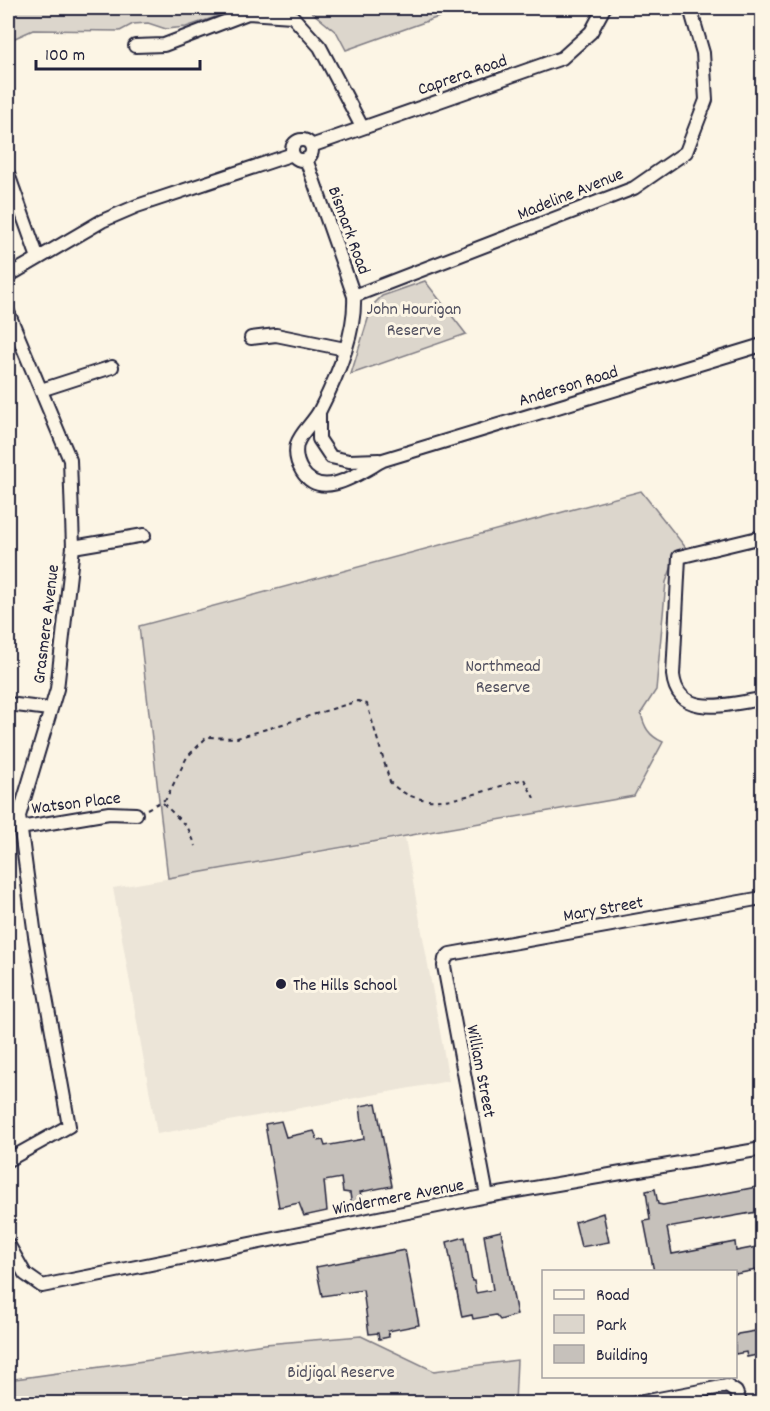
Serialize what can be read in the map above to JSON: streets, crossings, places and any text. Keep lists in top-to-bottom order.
{
  "streets": {
    "street": [
      "Caprera Road",
      "Madeline Avenue",
      "Bismark Road",
      "Anderson Road",
      "Grasmere Avenue",
      "Watson Place",
      "Mary Street",
      "William Street",
      "Windermere Avenue"
    ]
  },
  "crossings": [
    ["Caprera Road", "Bismark Road"],
    ["Madeline Avenue", "Bismark Road"],
    ["Bismark Road", "Anderson Road"],
    ["Grasmere Avenue", "Watson Place"],
    ["Mary Street", "William Street"],
    ["William Street", "Windermere Avenue"]
  ],
  "parks": ["John Hourigan Reserve", "Northmead Reserve", "Bidjigal Reserve"],
  "places": ["The Hills School"],
  "legend": ["Road", "Park", "Building"],
  "scale_bar": "100 m"
}
